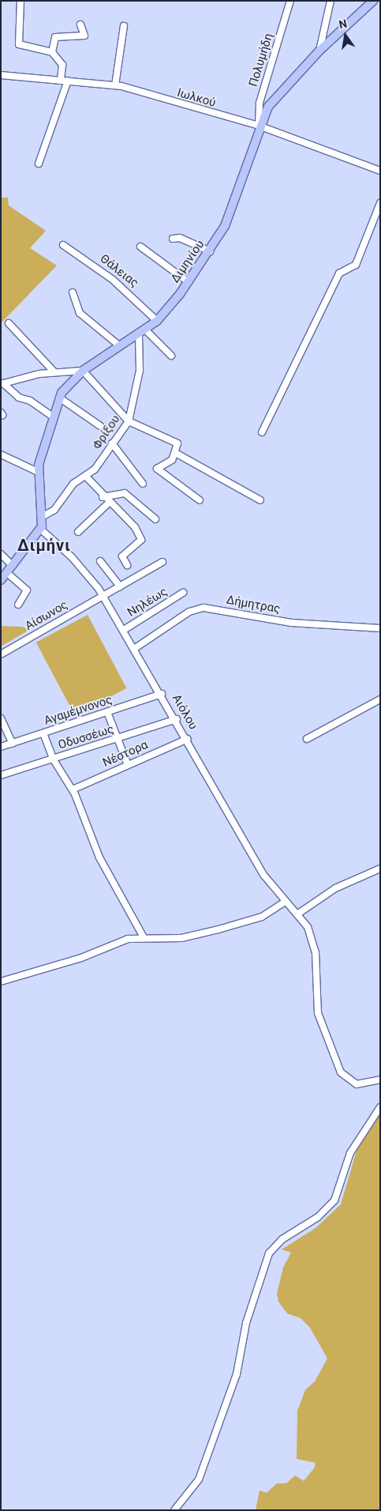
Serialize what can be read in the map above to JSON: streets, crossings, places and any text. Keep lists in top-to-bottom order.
{
  "streets": {
    "main road": ["Διμηνίου"],
    "street": [
      "Πολυμήδη",
      "Ιωλκού",
      "Θάλειας",
      "Φρίξου",
      "Νηλέως",
      "Δήμητρας",
      "Αίσωνος",
      "Αγαμέμνονος",
      "Αιόλου",
      "Οδυσσέως",
      "Νέστορα"
    ]
  },
  "crossings": [
    ["Πολυμήδη", "Ιωλκού"],
    ["Πολυμήδη", "Διμηνίου"],
    ["Ιωλκού", "Διμηνίου"],
    ["Διμηνίου", "Θάλειας"],
    ["Διμηνίου", "Φρίξου"],
    ["Διμηνίου", "Αιόλου"],
    ["Νηλέως", "Αιόλου"],
    ["Δήμητρας", "Αιόλου"],
    ["Αίσωνος", "Αιόλου"],
    ["Αγαμέμνονος", "Αιόλου"],
    ["Αιόλου", "Οδυσσέως"],
    ["Αιόλου", "Νέστορα"]
  ],
  "districts": ["Διμήνι"],
  "north": "top"
}
